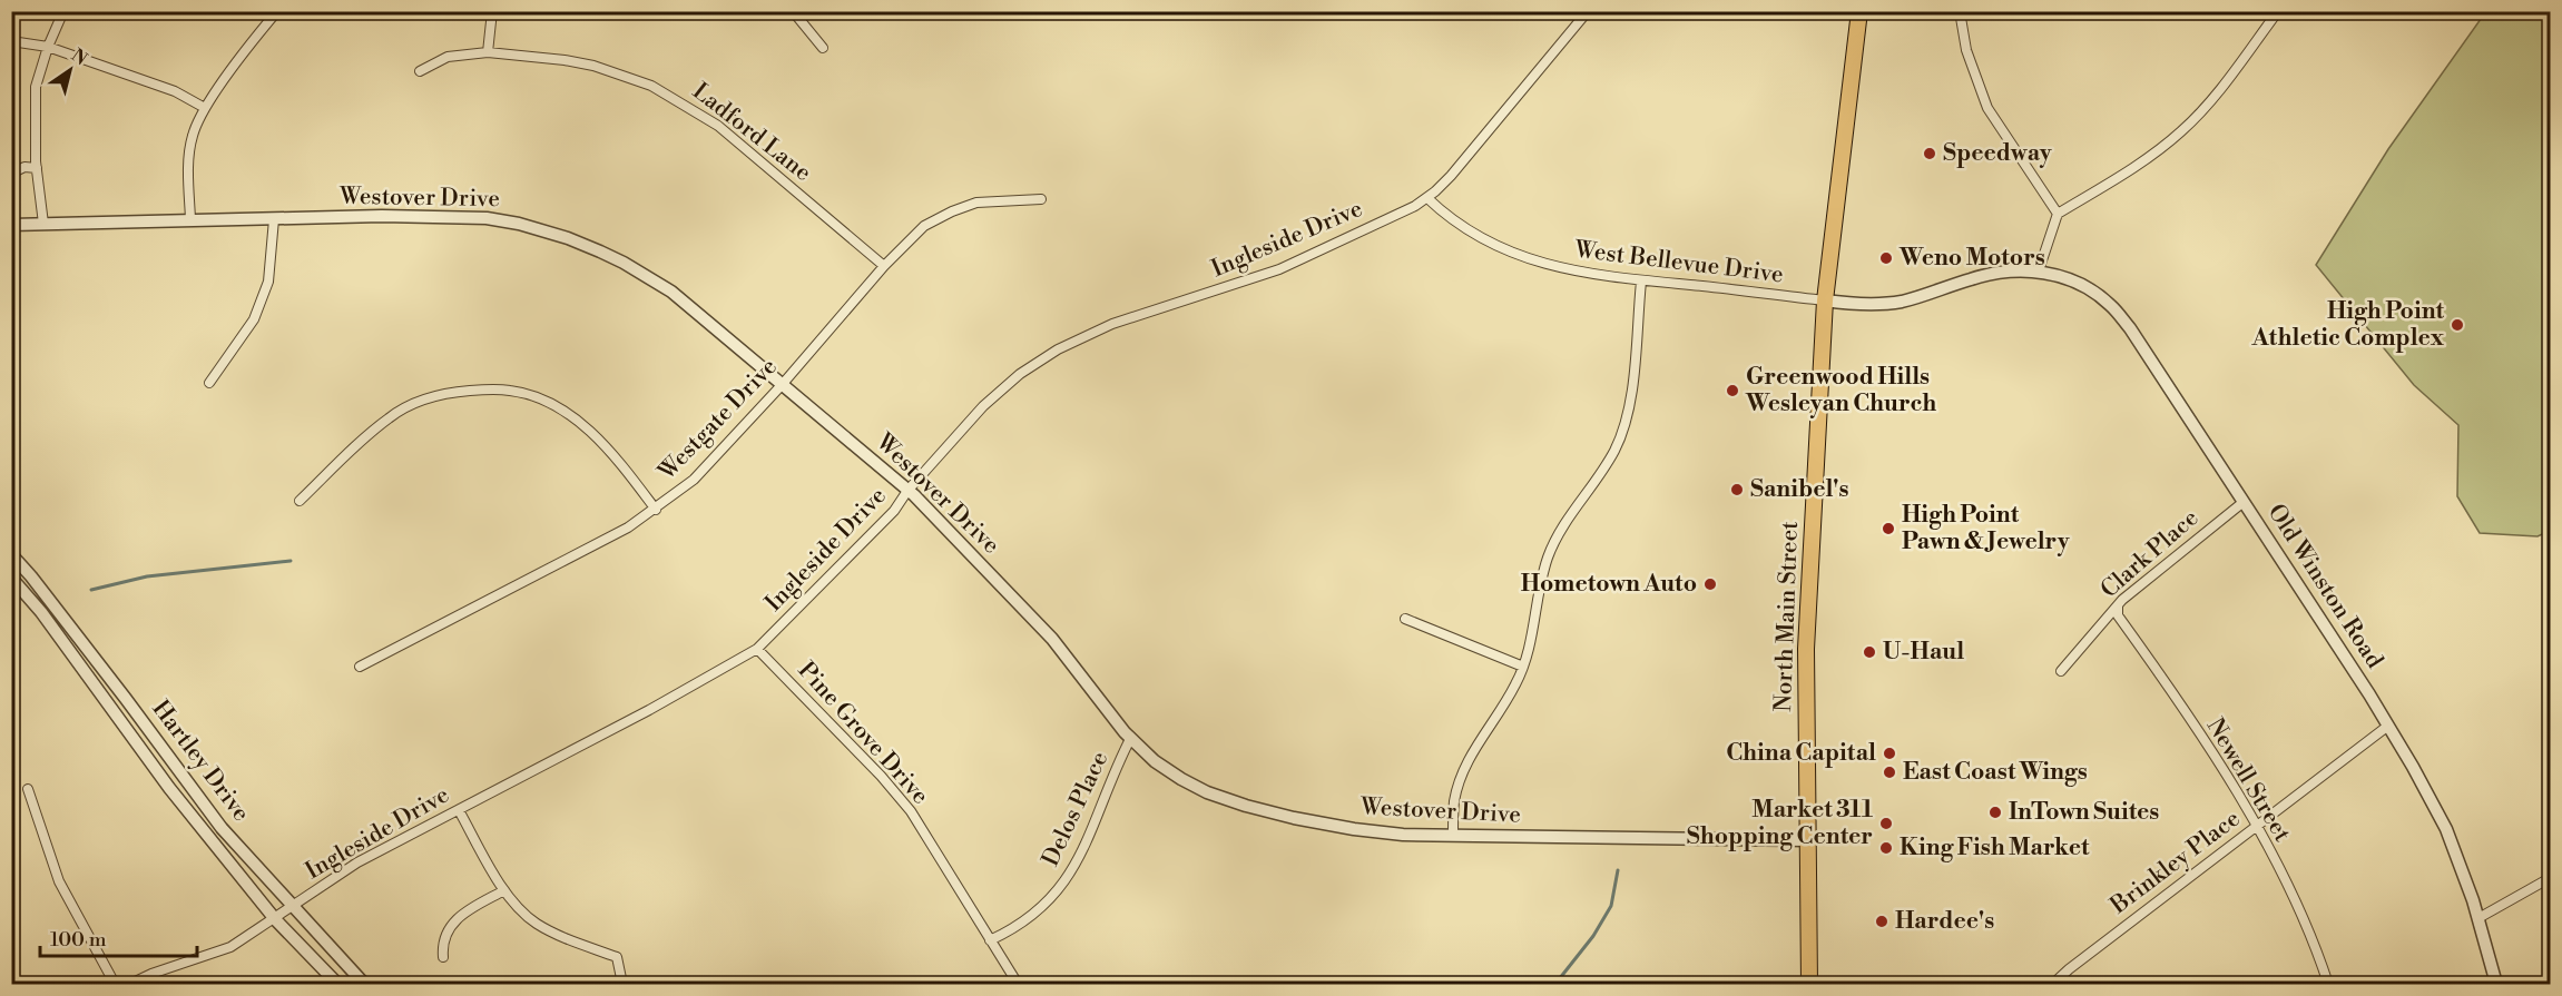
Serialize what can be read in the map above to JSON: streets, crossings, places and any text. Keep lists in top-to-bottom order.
{
  "streets": {
    "main road": ["North Main Street"],
    "street": [
      "Ladford Lane",
      "Westover Drive",
      "Ingleside Drive",
      "West Bellevue Drive",
      "Westgate Drive",
      "Clark Place",
      "Old Winston Road",
      "Pine Grove Drive",
      "Hartley Drive",
      "Newell Street",
      "Delos Place",
      "Brinkley Place"
    ]
  },
  "crossings": [
    ["Ladford Lane", "Westgate Drive"],
    ["Westover Drive", "Ingleside Drive"],
    ["Westover Drive", "Westgate Drive"],
    ["Westover Drive", "North Main Street"],
    ["Westover Drive", "Delos Place"],
    ["Ingleside Drive", "West Bellevue Drive"],
    ["Ingleside Drive", "Pine Grove Drive"],
    ["Ingleside Drive", "Hartley Drive"],
    ["West Bellevue Drive", "Old Winston Road"],
    ["West Bellevue Drive", "North Main Street"],
    ["Clark Place", "Old Winston Road"],
    ["Clark Place", "Newell Street"],
    ["Old Winston Road", "North Main Street"],
    ["Old Winston Road", "Brinkley Place"],
    ["Pine Grove Drive", "Delos Place"],
    ["Newell Street", "Brinkley Place"]
  ],
  "places": [
    "Speedway",
    "Weno Motors",
    "High Point Athletic Complex",
    "Greenwood Hills Wesleyan Church",
    "Sanibel's",
    "High Point Pawn & Jewelry",
    "Hometown Auto",
    "U-Haul",
    "China Capital",
    "East Coast Wings",
    "InTown Suites",
    "Market 311 Shopping Center",
    "King Fish Market",
    "Hardee's"
  ],
  "scale_bar": "100 m",
  "north": "top right"
}
